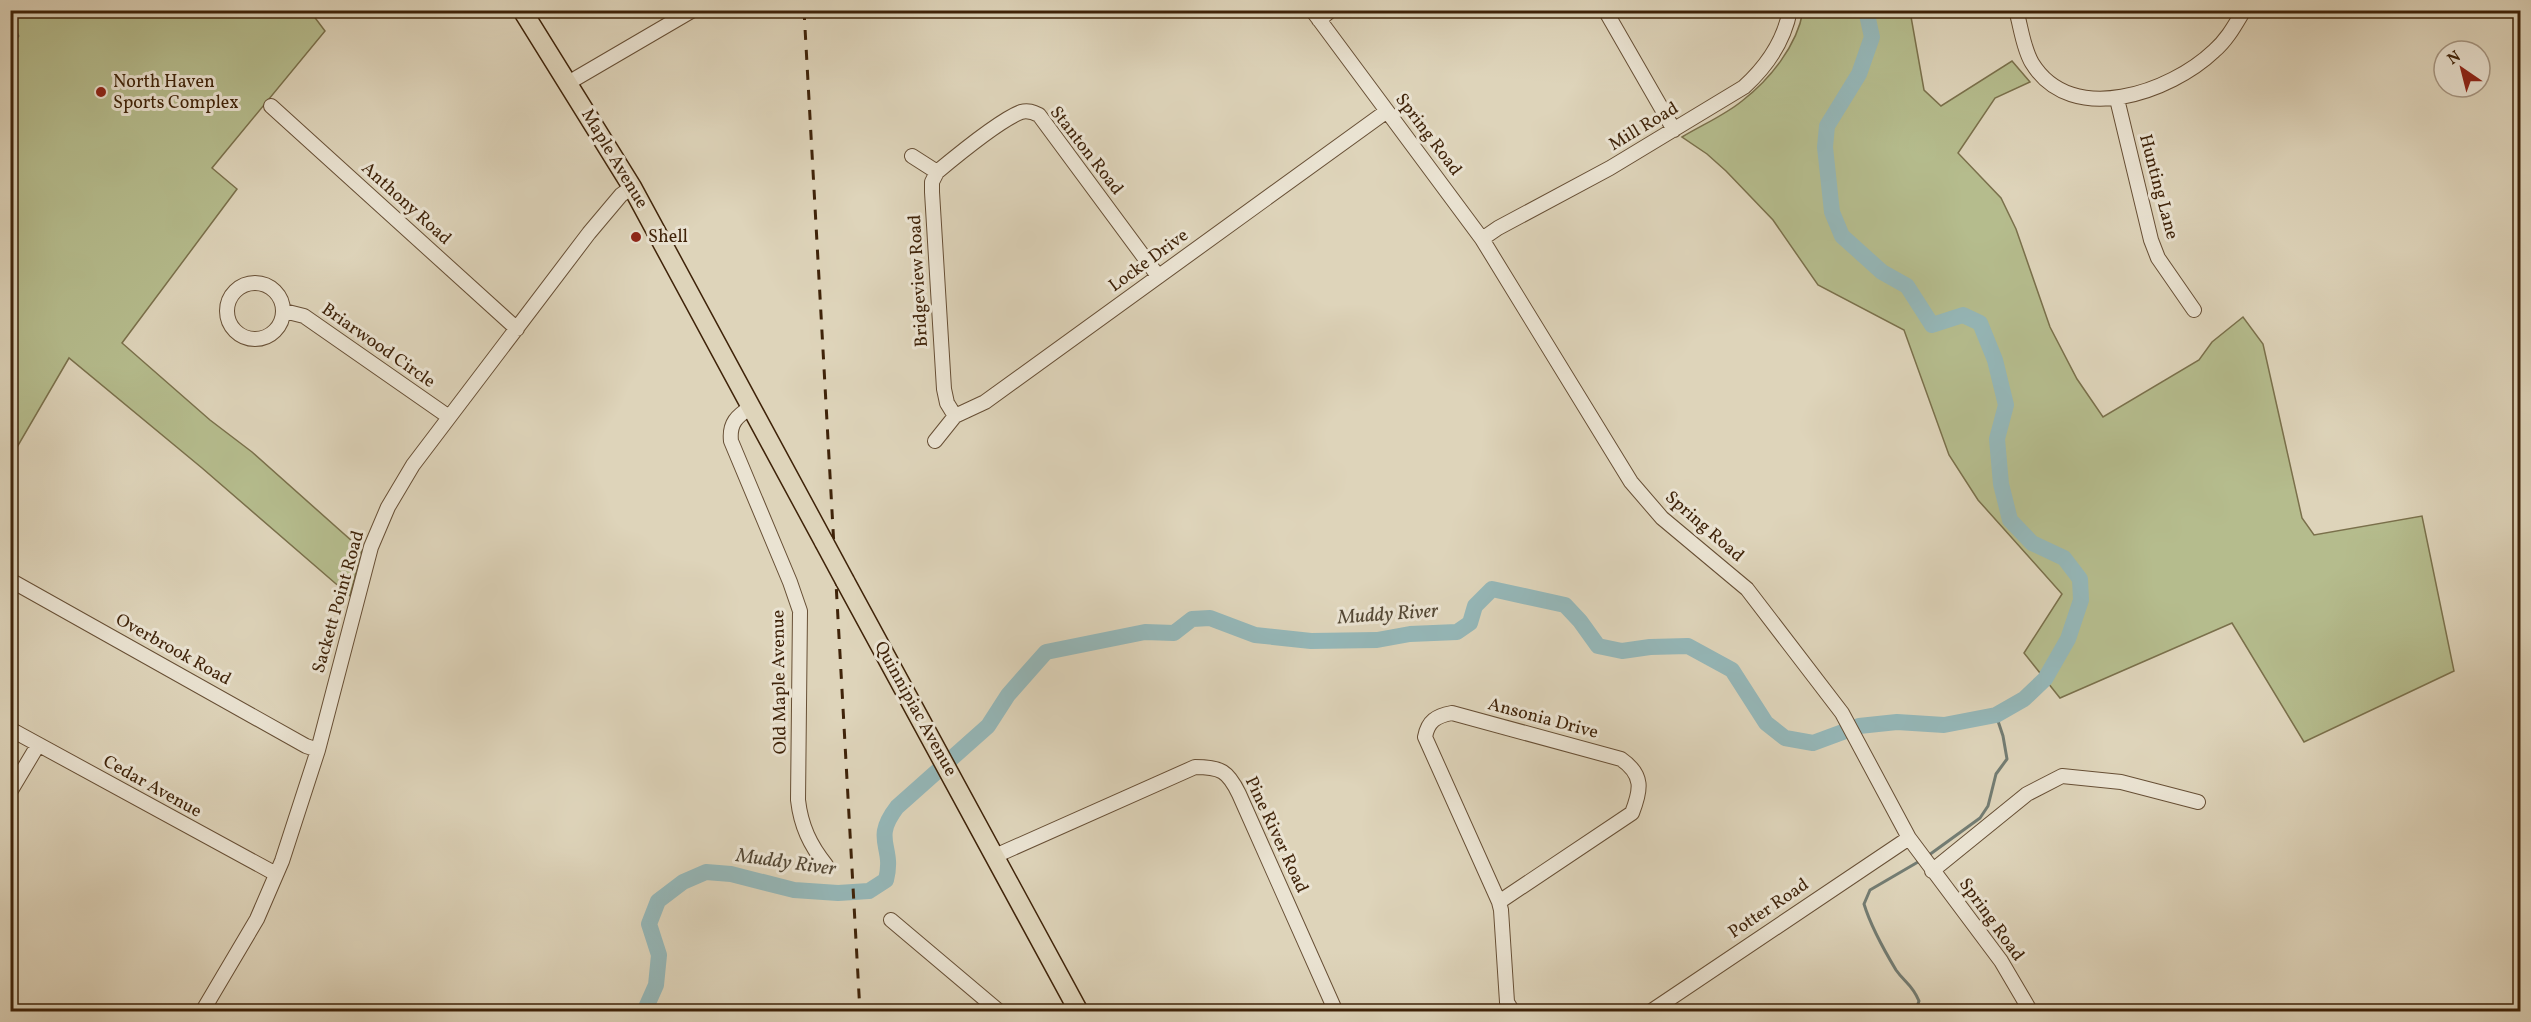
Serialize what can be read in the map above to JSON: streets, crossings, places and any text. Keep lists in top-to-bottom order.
{
  "streets": {
    "main road": ["Maple Avenue", "Quinnipiac Avenue"],
    "street": [
      "Mill Road",
      "Spring Road",
      "Stanton Road",
      "Hunting Lane",
      "Anthony Road",
      "Locke Drive",
      "Bridgeview Road",
      "Briarwood Circle",
      "Sackett Point Road",
      "Overbrook Road",
      "Old Maple Avenue",
      "Ansonia Drive",
      "Cedar Avenue",
      "Pine River Road",
      "Potter Road"
    ]
  },
  "crossings": [
    ["Mill Road", "Spring Road"],
    ["Spring Road", "Locke Drive"],
    ["Spring Road", "Potter Road"],
    ["Stanton Road", "Locke Drive"],
    ["Stanton Road", "Bridgeview Road"],
    ["Maple Avenue", "Sackett Point Road"],
    ["Maple Avenue", "Old Maple Avenue"],
    ["Maple Avenue", "Quinnipiac Avenue"],
    ["Anthony Road", "Sackett Point Road"],
    ["Locke Drive", "Bridgeview Road"],
    ["Briarwood Circle", "Sackett Point Road"],
    ["Sackett Point Road", "Overbrook Road"],
    ["Sackett Point Road", "Cedar Avenue"],
    ["Old Maple Avenue", "Quinnipiac Avenue"],
    ["Quinnipiac Avenue", "Pine River Road"]
  ],
  "water": ["Muddy River"],
  "places": ["North Haven Sports Complex", "Shell"],
  "north": "top left"
}
